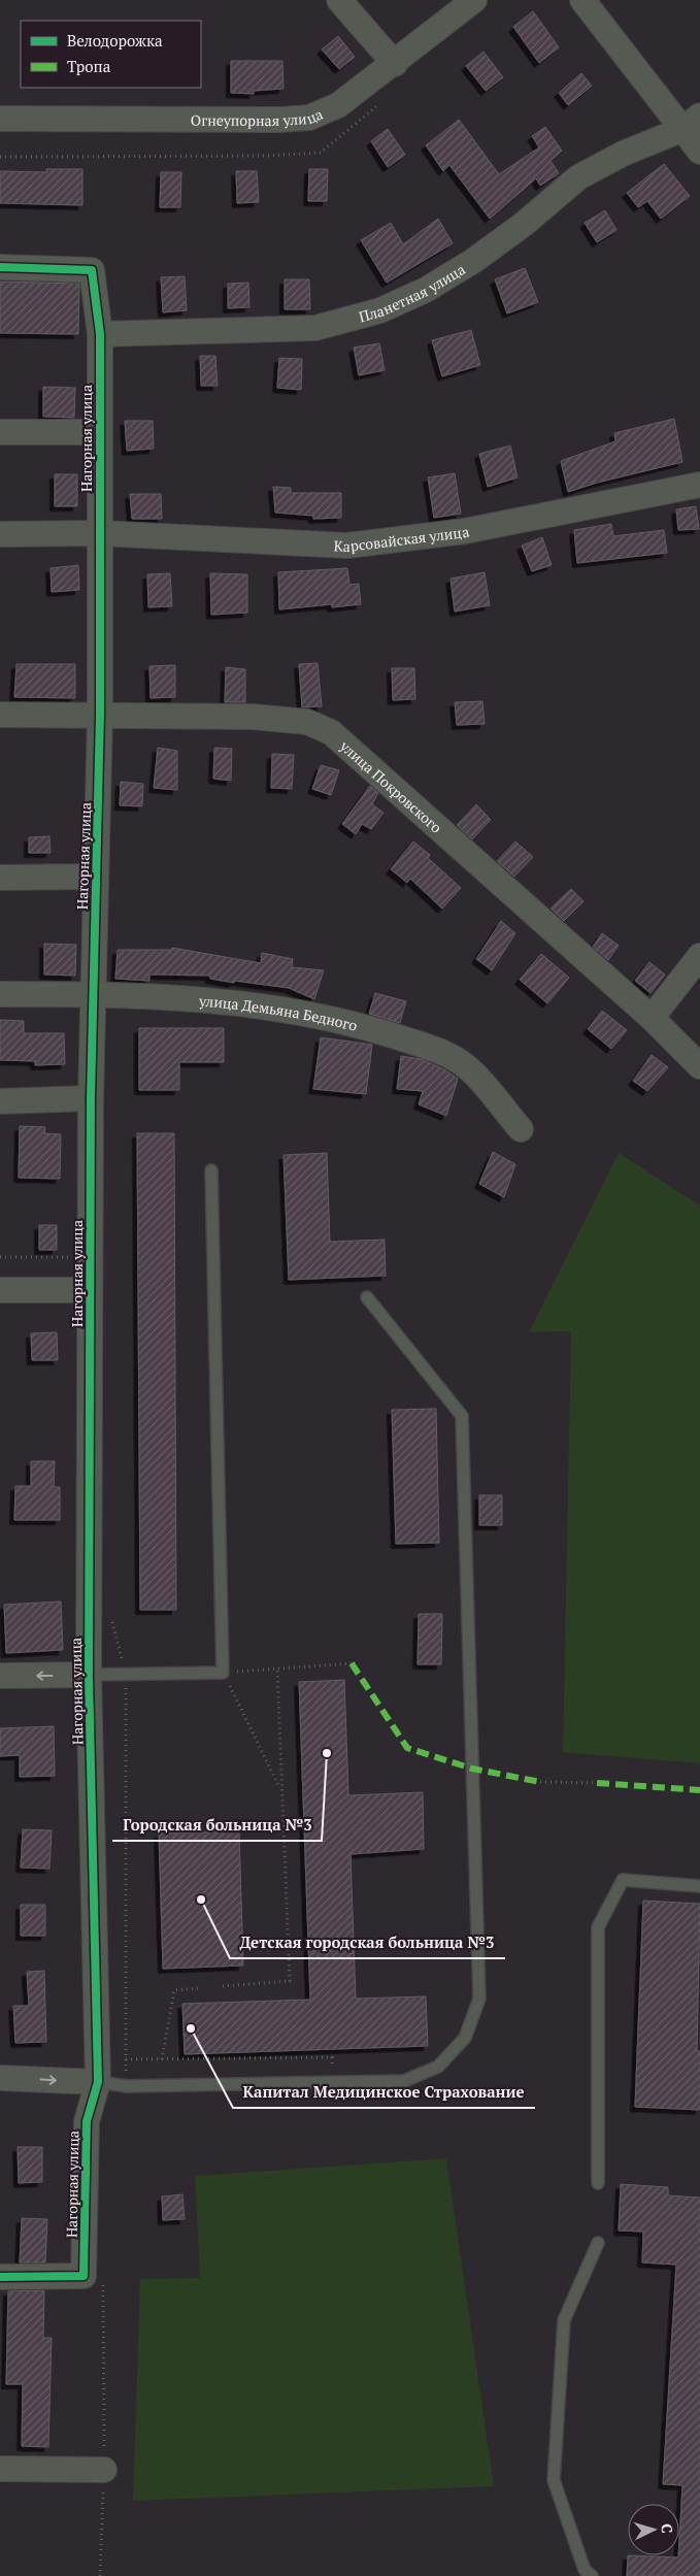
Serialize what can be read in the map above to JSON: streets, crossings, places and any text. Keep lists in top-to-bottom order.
{
  "streets": {
    "street": [
      "Огнеупорная улица",
      "Планетная улица",
      "Нагорная улица",
      "Карсовайская улица",
      "улица Покровского",
      "улица Демьяна Бедного"
    ]
  },
  "crossings": [
    ["Планетная улица", "Нагорная улица"],
    ["Нагорная улица", "Карсовайская улица"],
    ["Нагорная улица", "улица Покровского"],
    ["Нагорная улица", "улица Демьяна Бедного"]
  ],
  "places": ["Городская больница №3", "Детская городская больница №3", "Капитал Медицинское Страхование"],
  "legend": ["Велодорожка", "Тропа"],
  "north": "right"
}
